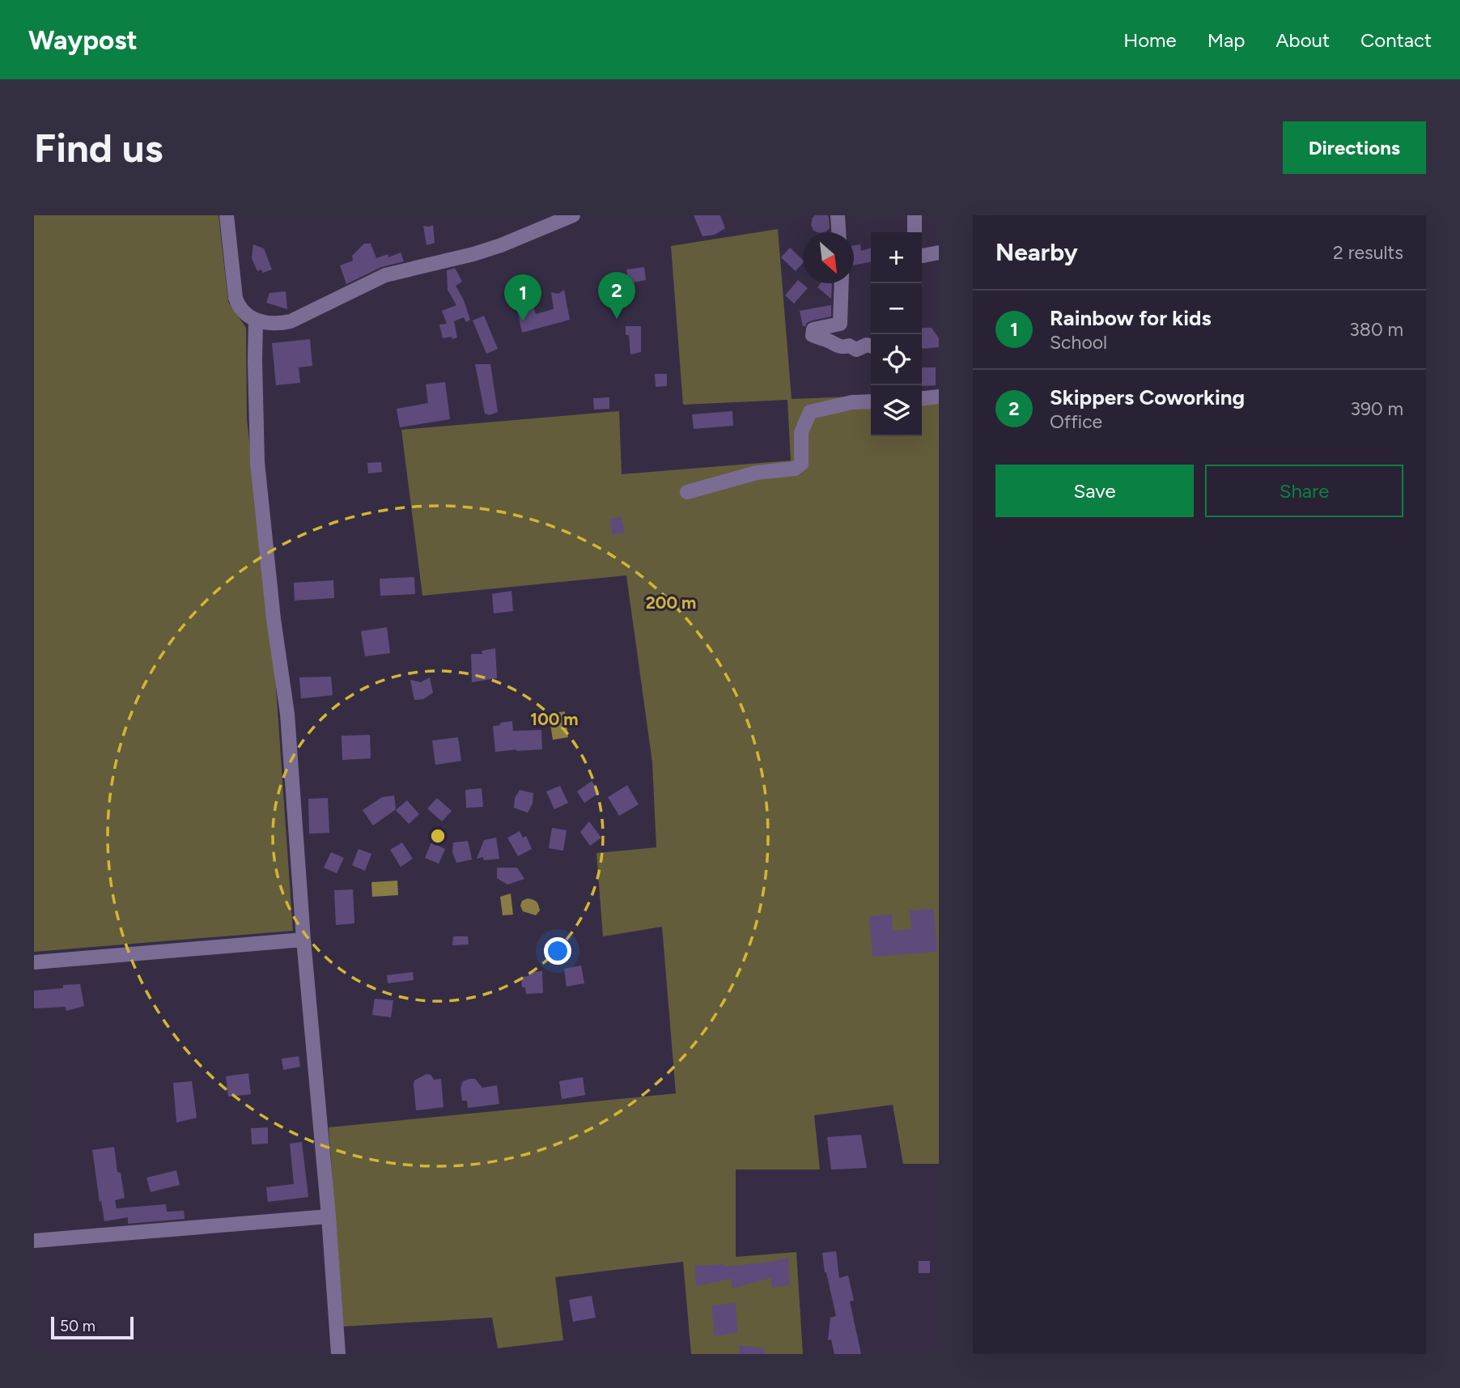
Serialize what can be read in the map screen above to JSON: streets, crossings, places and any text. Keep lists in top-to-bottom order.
{
  "scale_bar": "50 m",
  "north": "bottom right",
  "page": {
    "header": "Waypost",
    "nav": [
      "Home",
      "Map",
      "About",
      "Contact"
    ],
    "buttons": [
      "Directions",
      ["Save", "Share"]
    ],
    "title": "Find us",
    "heading": ["Nearby", "2 results"],
    "map_buttons": ["+", "−"],
    "pins": ["2", "1"],
    "list": [
      {
        "mark": "1",
        "name": "Rainbow for kids",
        "note": "School",
        "value": "380 m"
      },
      {
        "mark": "2",
        "name": "Skippers Coworking",
        "note": "Office",
        "value": "390 m"
      }
    ],
    "scale": "50 m"
  },
  "rings": ["200 m", "100 m"]
}
